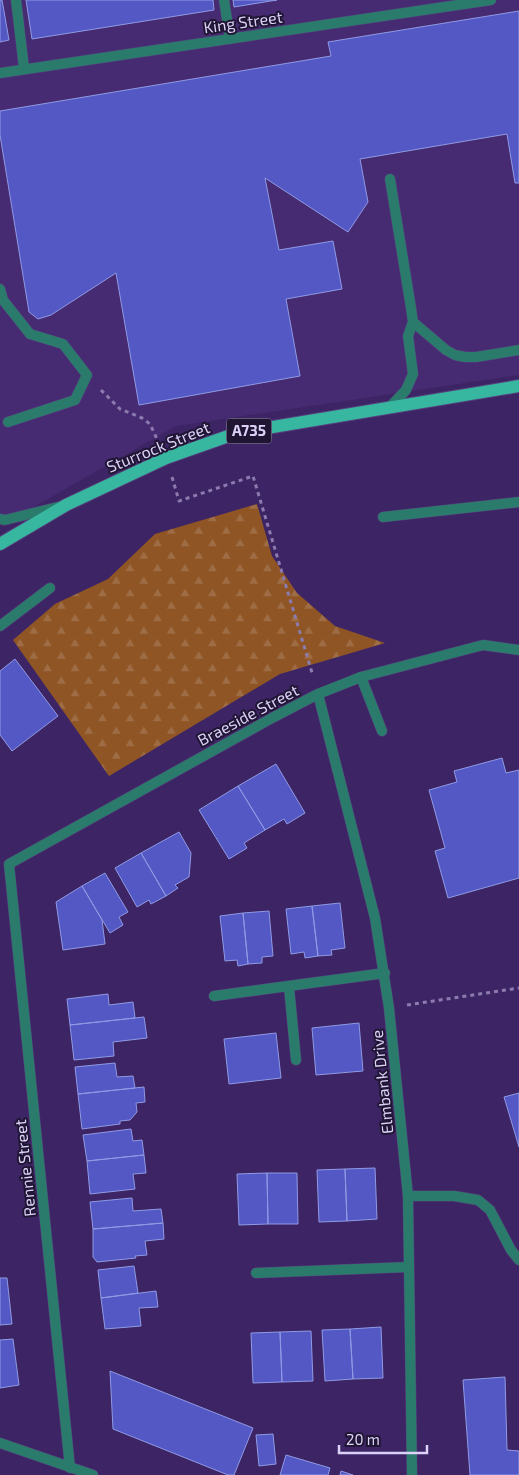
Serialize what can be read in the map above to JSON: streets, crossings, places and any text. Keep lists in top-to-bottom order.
{
  "streets": {
    "main road": ["A735", "Sturrock Street"],
    "street": [
      "King Street",
      "Braeside Street",
      "Elmbank Drive",
      "Rennie Street"
    ]
  },
  "crossings": [
    ["Braeside Street", "Elmbank Drive"],
    ["Braeside Street", "Rennie Street"]
  ],
  "scale_bar": "20 m"
}
